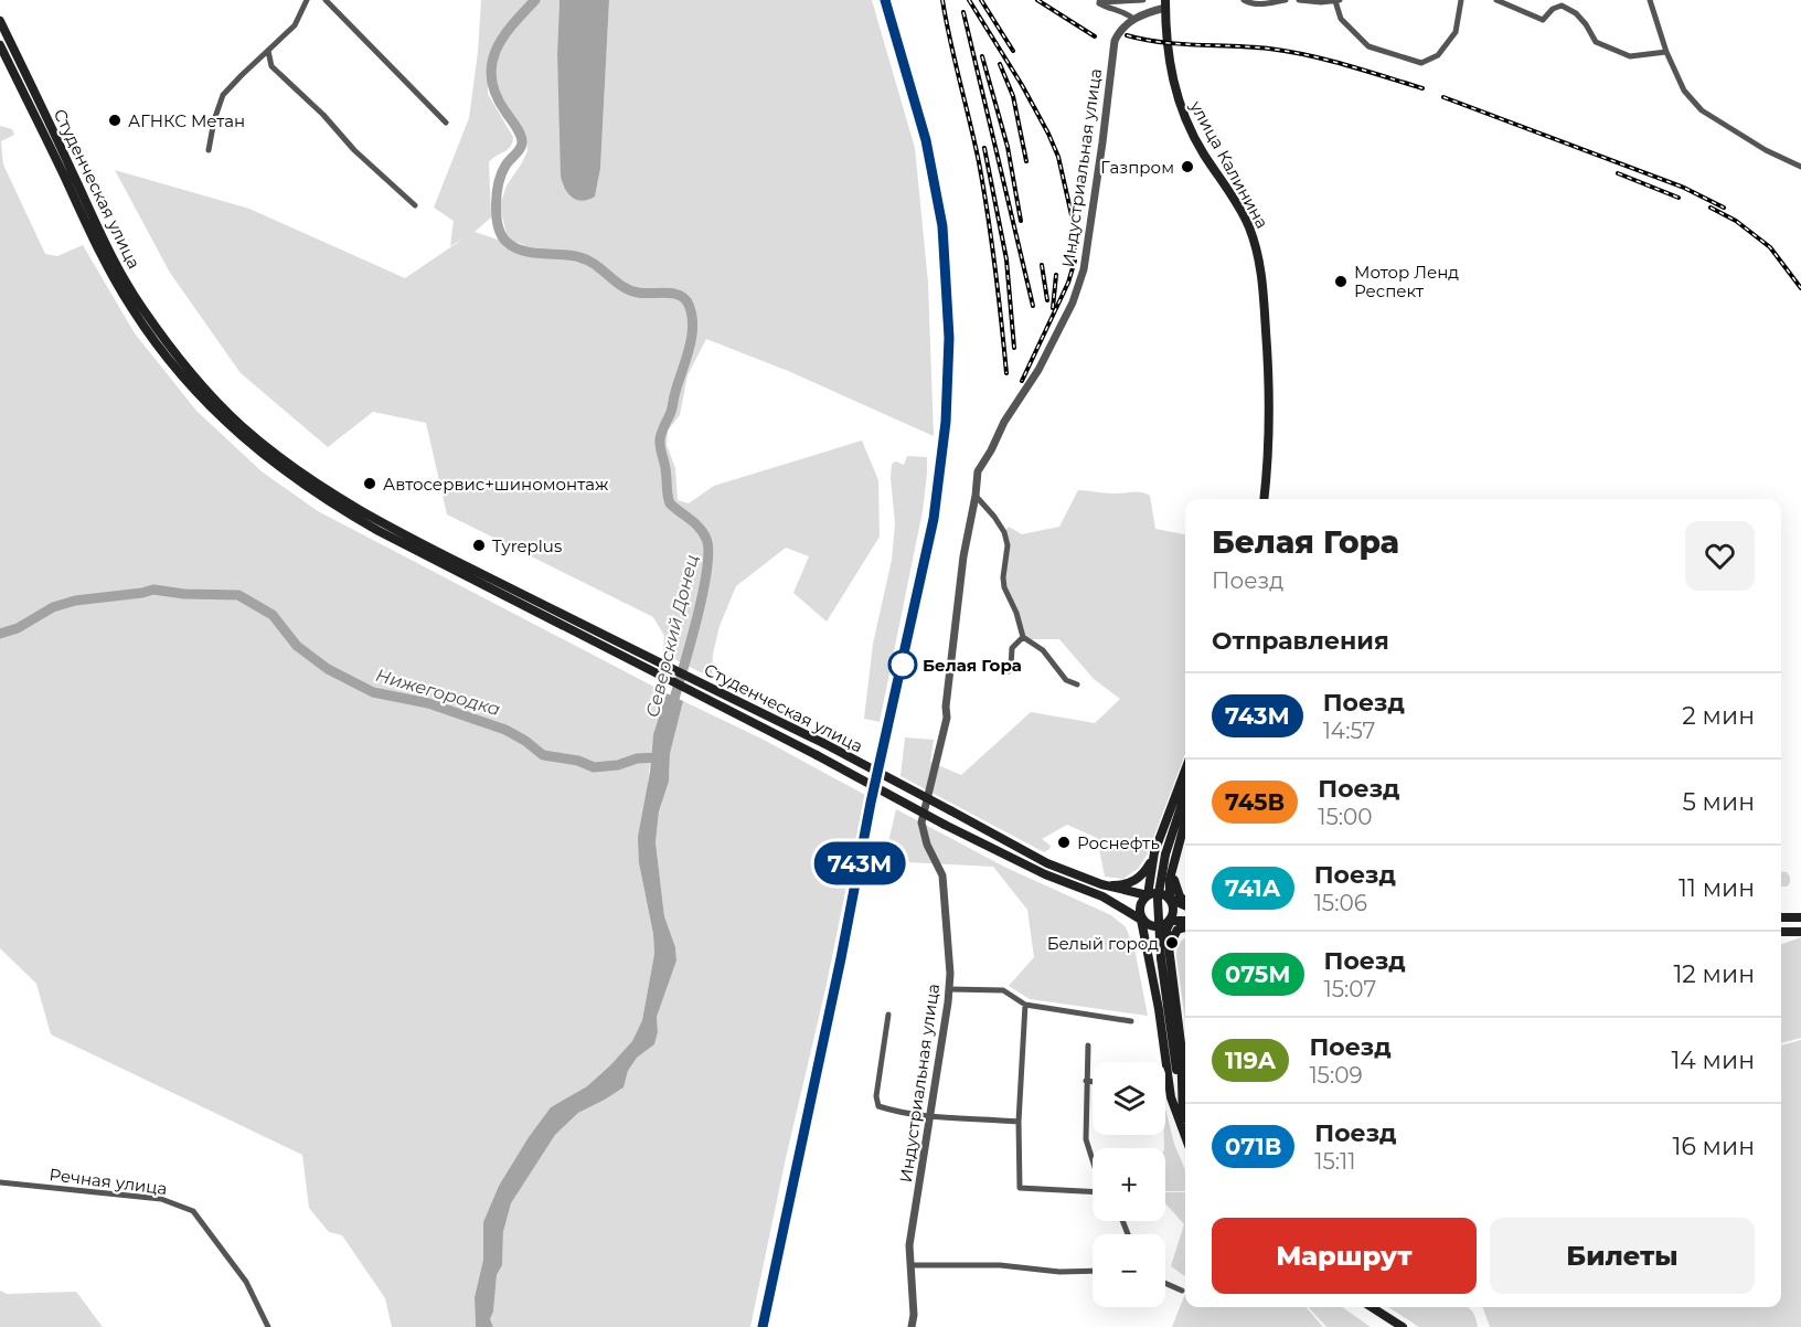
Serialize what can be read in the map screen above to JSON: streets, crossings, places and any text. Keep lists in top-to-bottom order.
{
  "streets": {
    "main road": ["улица Калинина", "Студенческая улица"],
    "street": ["Индустриальная улица", "Речная улица"]
  },
  "water": ["Северский Донец", "Нижегородка"],
  "places": [
    "АГНКС Метан",
    "Газпром",
    "Мотор Ленд Респект",
    "Автосервис+шиномонтаж",
    "Tyreplus",
    "Белая Гора",
    "Роснефть",
    "Белый город"
  ],
  "page": {
    "on_map": "743М",
    "heading": [
      ["Белая Гора", "Поезд"],
      "Отправления"
    ],
    "list": [
      {
        "mark": "743М",
        "name": "Поезд",
        "note": "14:57",
        "value": "2 мин"
      },
      {
        "mark": "745В",
        "name": "Поезд",
        "note": "15:00",
        "value": "5 мин"
      },
      {
        "mark": "741А",
        "name": "Поезд",
        "note": "15:06",
        "value": "11 мин"
      },
      {
        "mark": "075М",
        "name": "Поезд",
        "note": "15:07",
        "value": "12 мин"
      },
      {
        "mark": "119А",
        "name": "Поезд",
        "note": "15:09",
        "value": "14 мин"
      },
      {
        "mark": "071В",
        "name": "Поезд",
        "note": "15:11",
        "value": "16 мин"
      }
    ],
    "map_buttons": ["+", "−"],
    "buttons": ["Маршрут", "Билеты"]
  }
}
